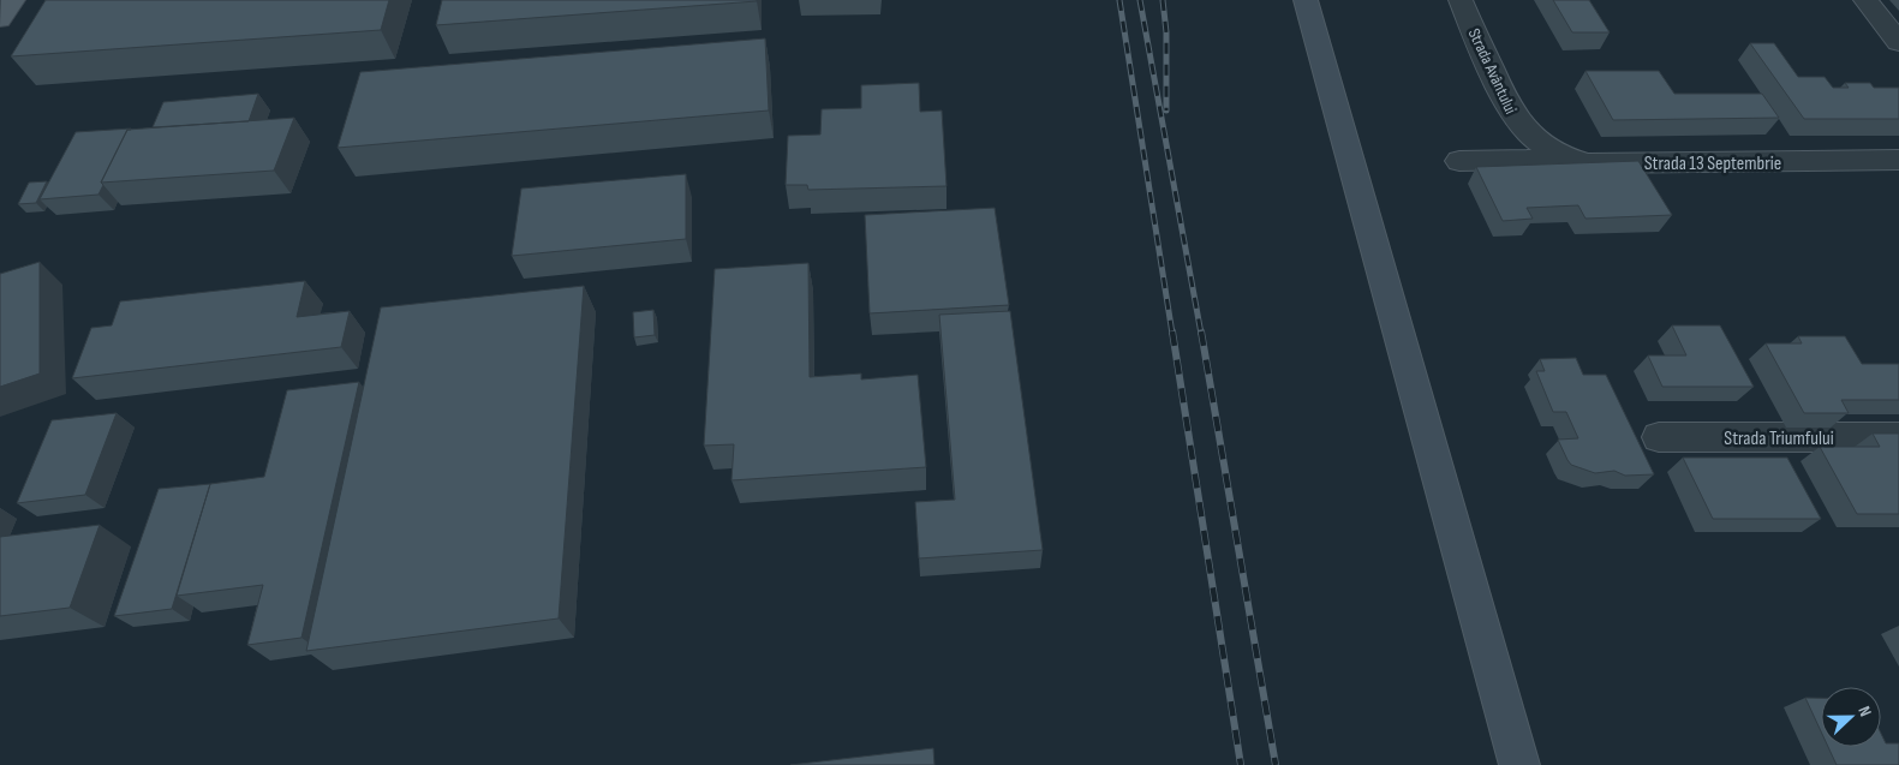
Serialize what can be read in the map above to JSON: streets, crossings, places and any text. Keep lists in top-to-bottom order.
{
  "streets": {
    "street": ["Strada Avântului", "Strada 13 Septembrie", "Strada Triumfului"]
  },
  "crossings": [
    ["Strada Avântului", "Strada 13 Septembrie"]
  ],
  "north": "right"
}
